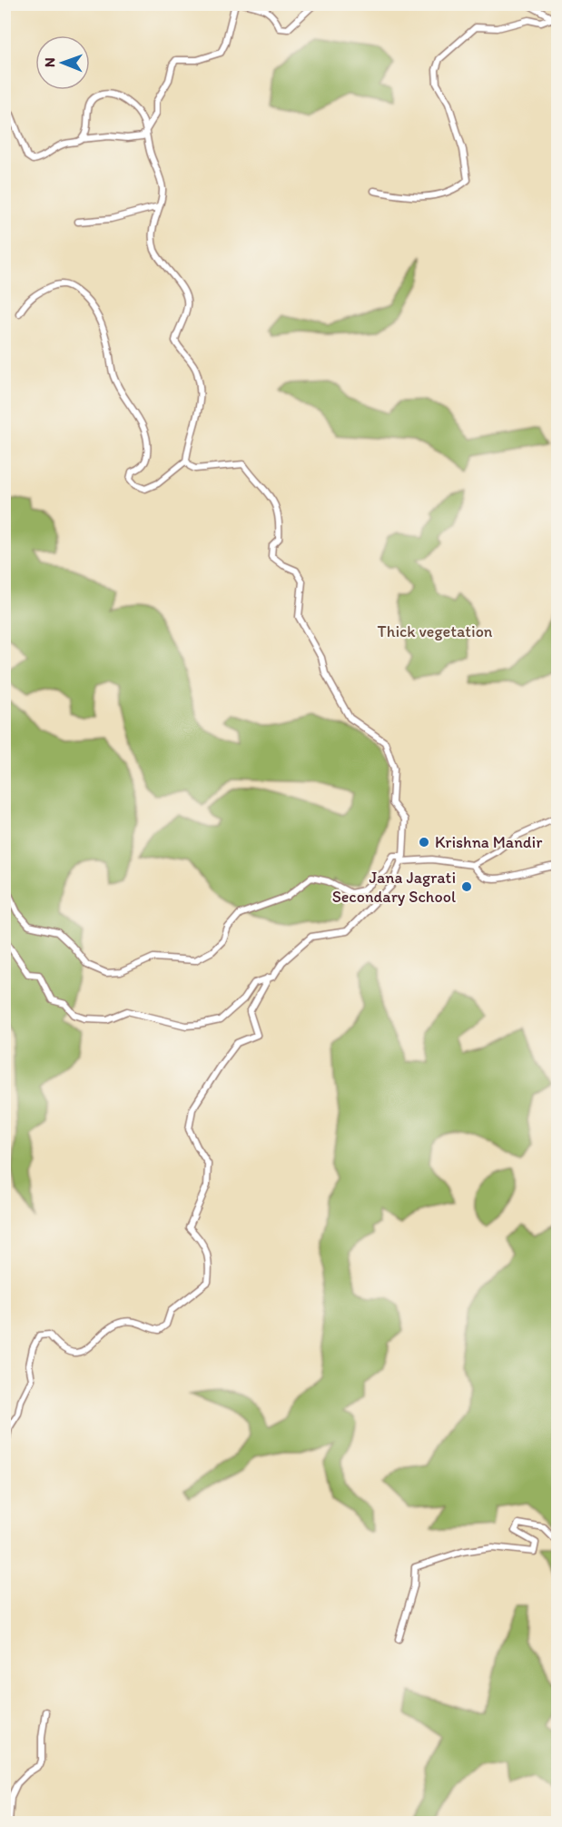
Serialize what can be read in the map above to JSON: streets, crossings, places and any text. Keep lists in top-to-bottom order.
{
  "parks": ["Thick vegetation"],
  "places": ["Krishna Mandir", "Jana Jagrati Secondary School"],
  "north": "left"
}
